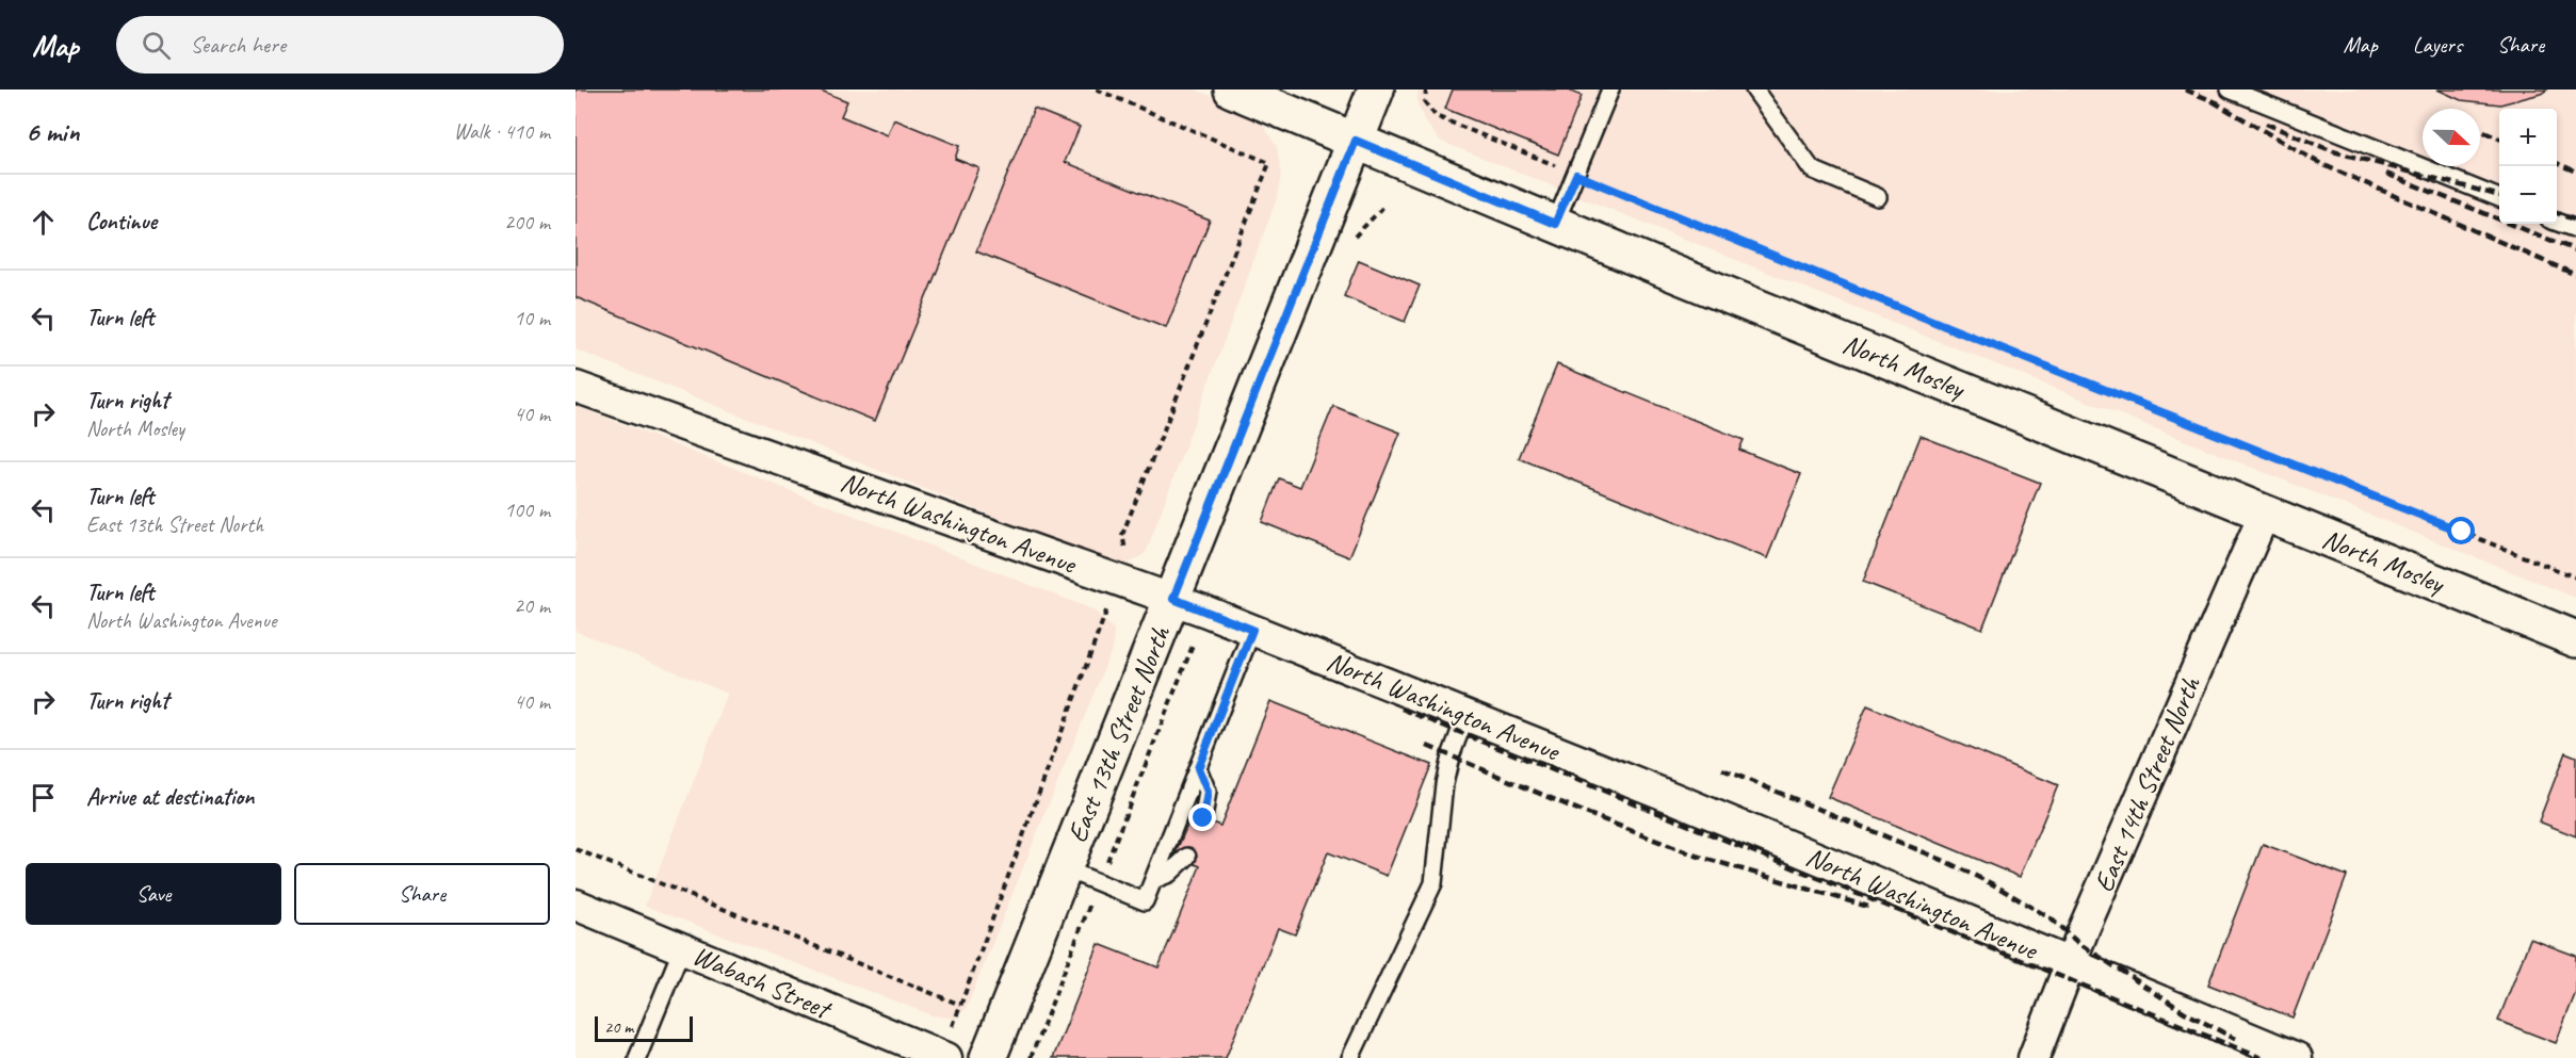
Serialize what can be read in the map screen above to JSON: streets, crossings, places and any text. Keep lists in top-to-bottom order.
{
  "streets": {
    "street": [
      "North Mosley",
      "North Washington Avenue",
      "East 13th Street North",
      "East 14th Street North",
      "Wabash Street"
    ]
  },
  "crossings": [
    ["North Mosley", "East 13th Street North"],
    ["North Mosley", "East 14th Street North"],
    ["North Washington Avenue", "East 13th Street North"],
    ["North Washington Avenue", "East 14th Street North"]
  ],
  "scale_bar": "20 m",
  "north": "right",
  "page": {
    "header": "Map",
    "search": "Search here",
    "nav": ["Map", "Layers", "Share"],
    "heading": ["6 min", "Walk · 410 m"],
    "map_buttons": ["+", "−"],
    "list": [
      ["Continue", "200 m"],
      ["Turn left", "10 m"],
      ["Turn right", "North Mosley", "40 m"],
      ["Turn left", "East 13th Street North", "100 m"],
      ["Turn left", "North Washington Avenue", "20 m"],
      ["Turn right", "40 m"],
      "Arrive at destination"
    ],
    "buttons": ["Save", "Share"],
    "scale": "20 m"
  }
}
